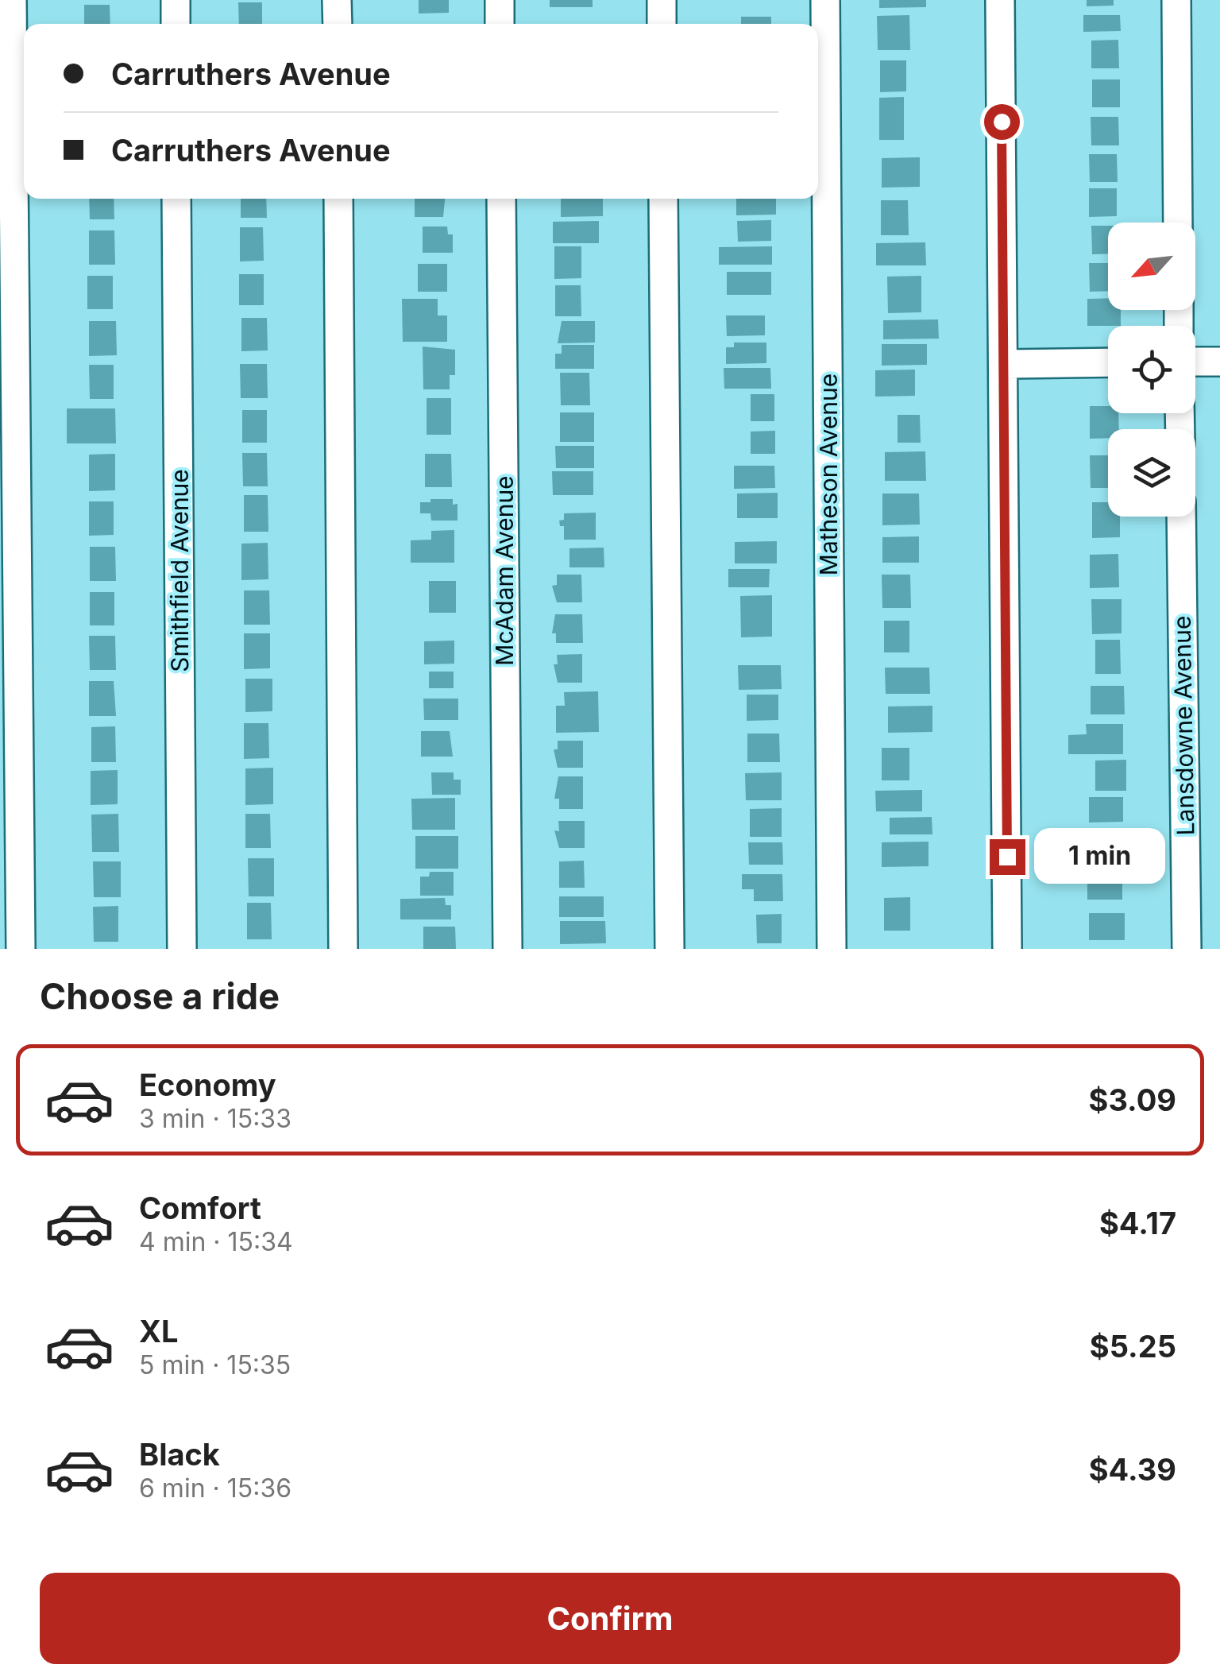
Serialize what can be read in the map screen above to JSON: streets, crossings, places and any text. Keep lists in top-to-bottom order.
{
  "streets": {
    "street": [
      "Matheson Avenue",
      "Smithfield Avenue",
      "McAdam Avenue",
      "Lansdowne Avenue"
    ]
  },
  "north": "bottom left",
  "page": {
    "banner": ["Carruthers Avenue", "Carruthers Avenue"],
    "bubble": "1 min",
    "heading": "Choose a ride",
    "list": [
      {
        "name": "Economy",
        "note": "3 min · 15:33",
        "value": "$3.09"
      },
      {
        "name": "Comfort",
        "note": "4 min · 15:34",
        "value": "$4.17"
      },
      {
        "name": "XL",
        "note": "5 min · 15:35",
        "value": "$5.25"
      },
      {
        "name": "Black",
        "note": "6 min · 15:36",
        "value": "$4.39"
      }
    ],
    "buttons": "Confirm"
  }
}
